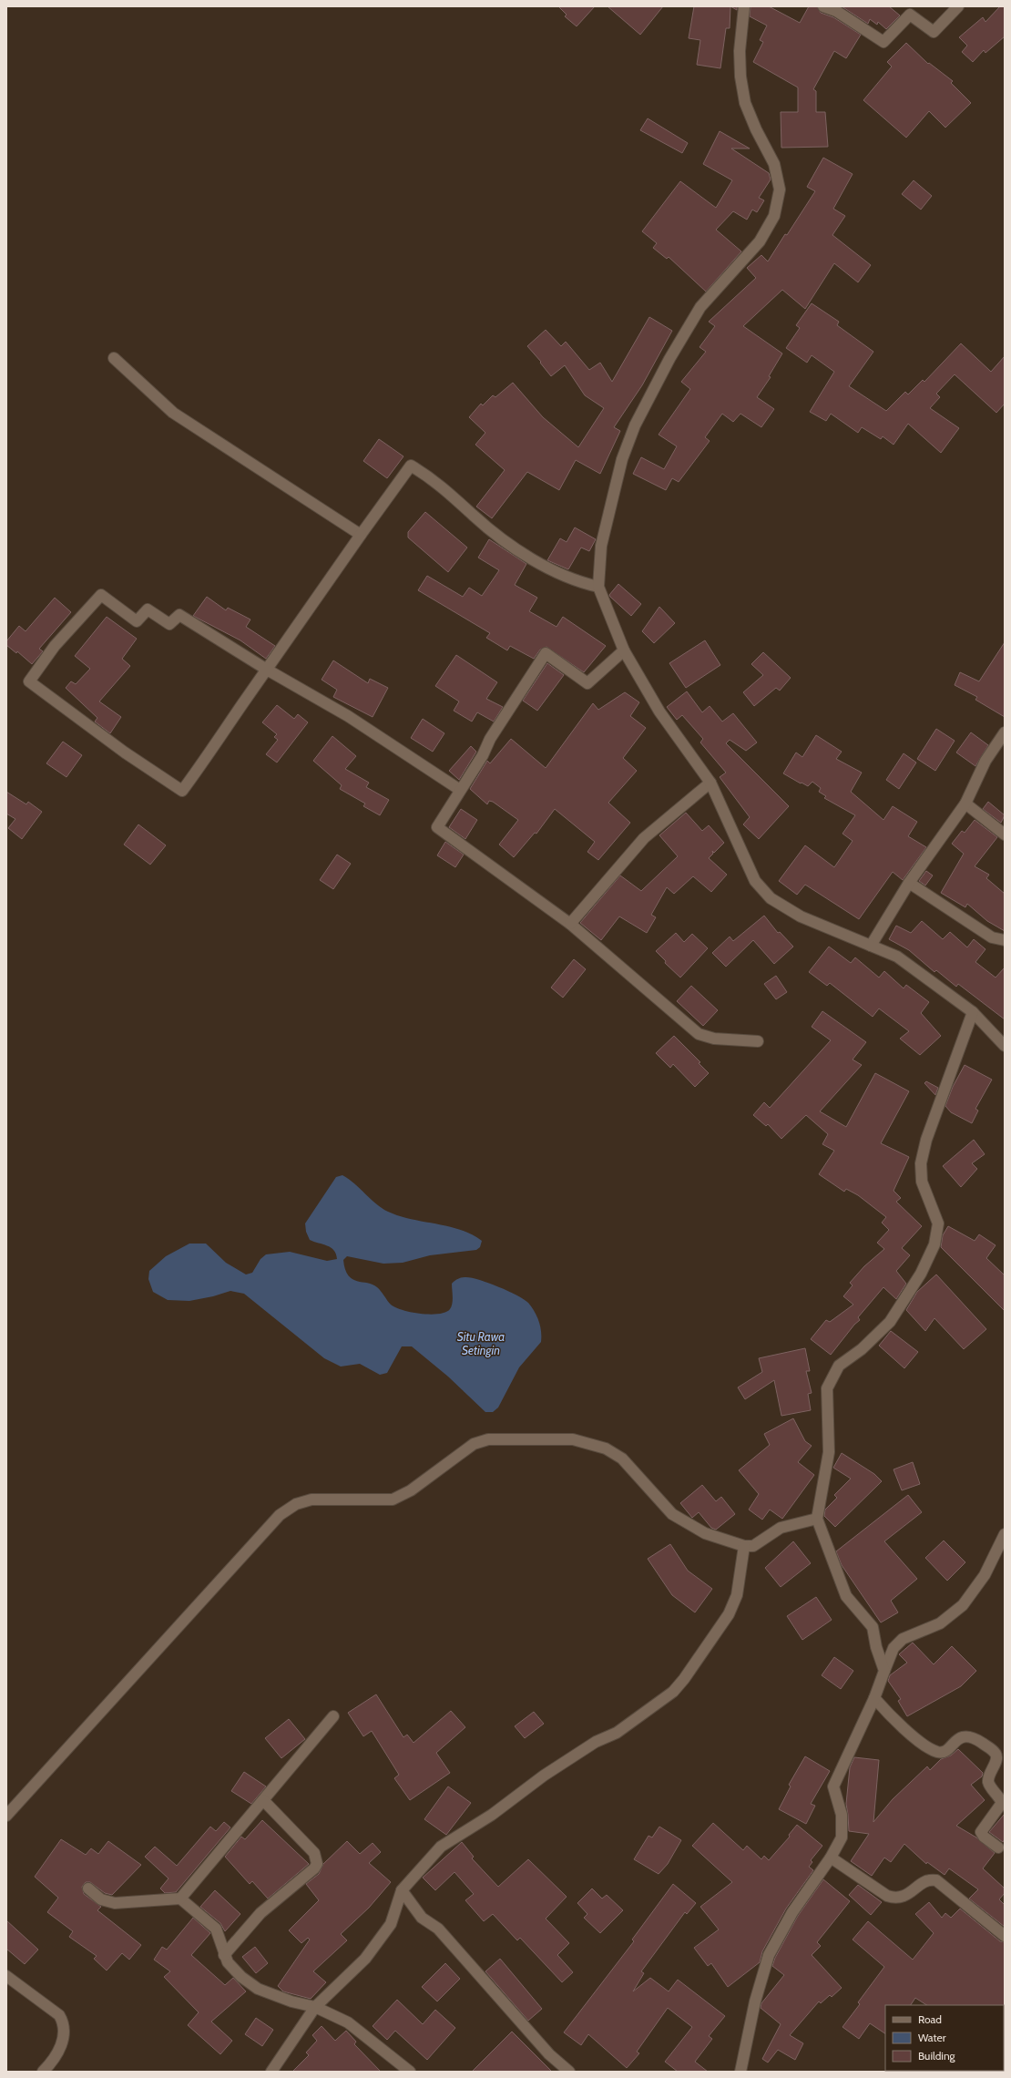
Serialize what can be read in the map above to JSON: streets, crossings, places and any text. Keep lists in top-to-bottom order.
{
  "water": ["Situ Rawa Setingin"],
  "legend": ["Road", "Water", "Building"]
}
